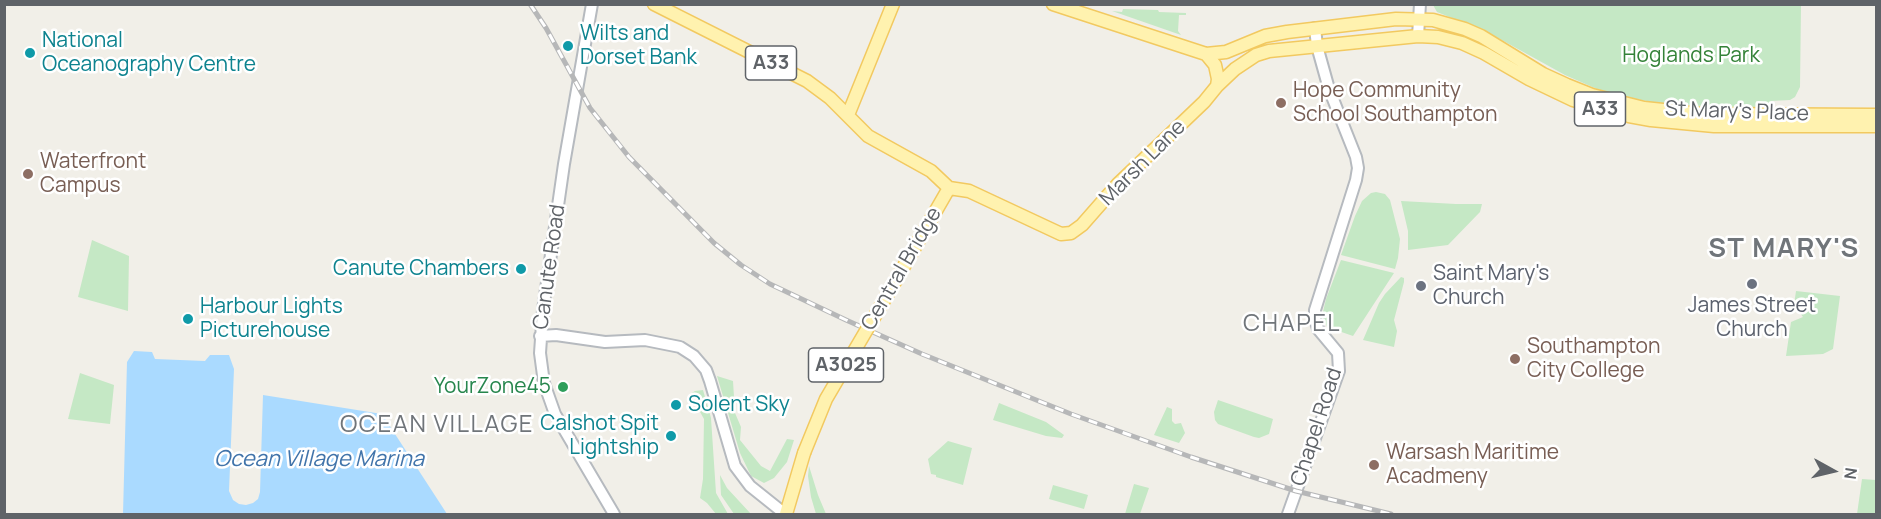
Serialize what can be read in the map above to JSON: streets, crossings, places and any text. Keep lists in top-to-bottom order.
{
  "streets": {
    "main road": [
      "A33",
      "St Mary's Place",
      "Marsh Lane",
      "Central Bridge",
      "A3025"
    ],
    "street": ["Canute Road", "Chapel Road"]
  },
  "crossings": [
    ["A33", "St Mary's Place"],
    ["A33", "Marsh Lane"],
    ["A33", "Central Bridge"],
    ["A33", "Chapel Road"],
    ["Marsh Lane", "Central Bridge"],
    ["Marsh Lane", "Chapel Road"]
  ],
  "districts": ["ST MARY'S", "CHAPEL", "OCEAN VILLAGE"],
  "water": ["Ocean Village Marina"],
  "parks": ["Hoglands Park"],
  "places": [
    "Wilts and Dorset Bank",
    "National Oceanography Centre",
    "Hope Community School Southampton",
    "Waterfront Campus",
    "Canute Chambers",
    "James Street Church",
    "Saint Mary's Church",
    "Harbour Lights Picturehouse",
    "Southampton City College",
    "YourZone45",
    "Solent Sky",
    "Calshot Spit Lightship",
    "Warsash Maritime Acadmeny"
  ],
  "north": "right"
}
